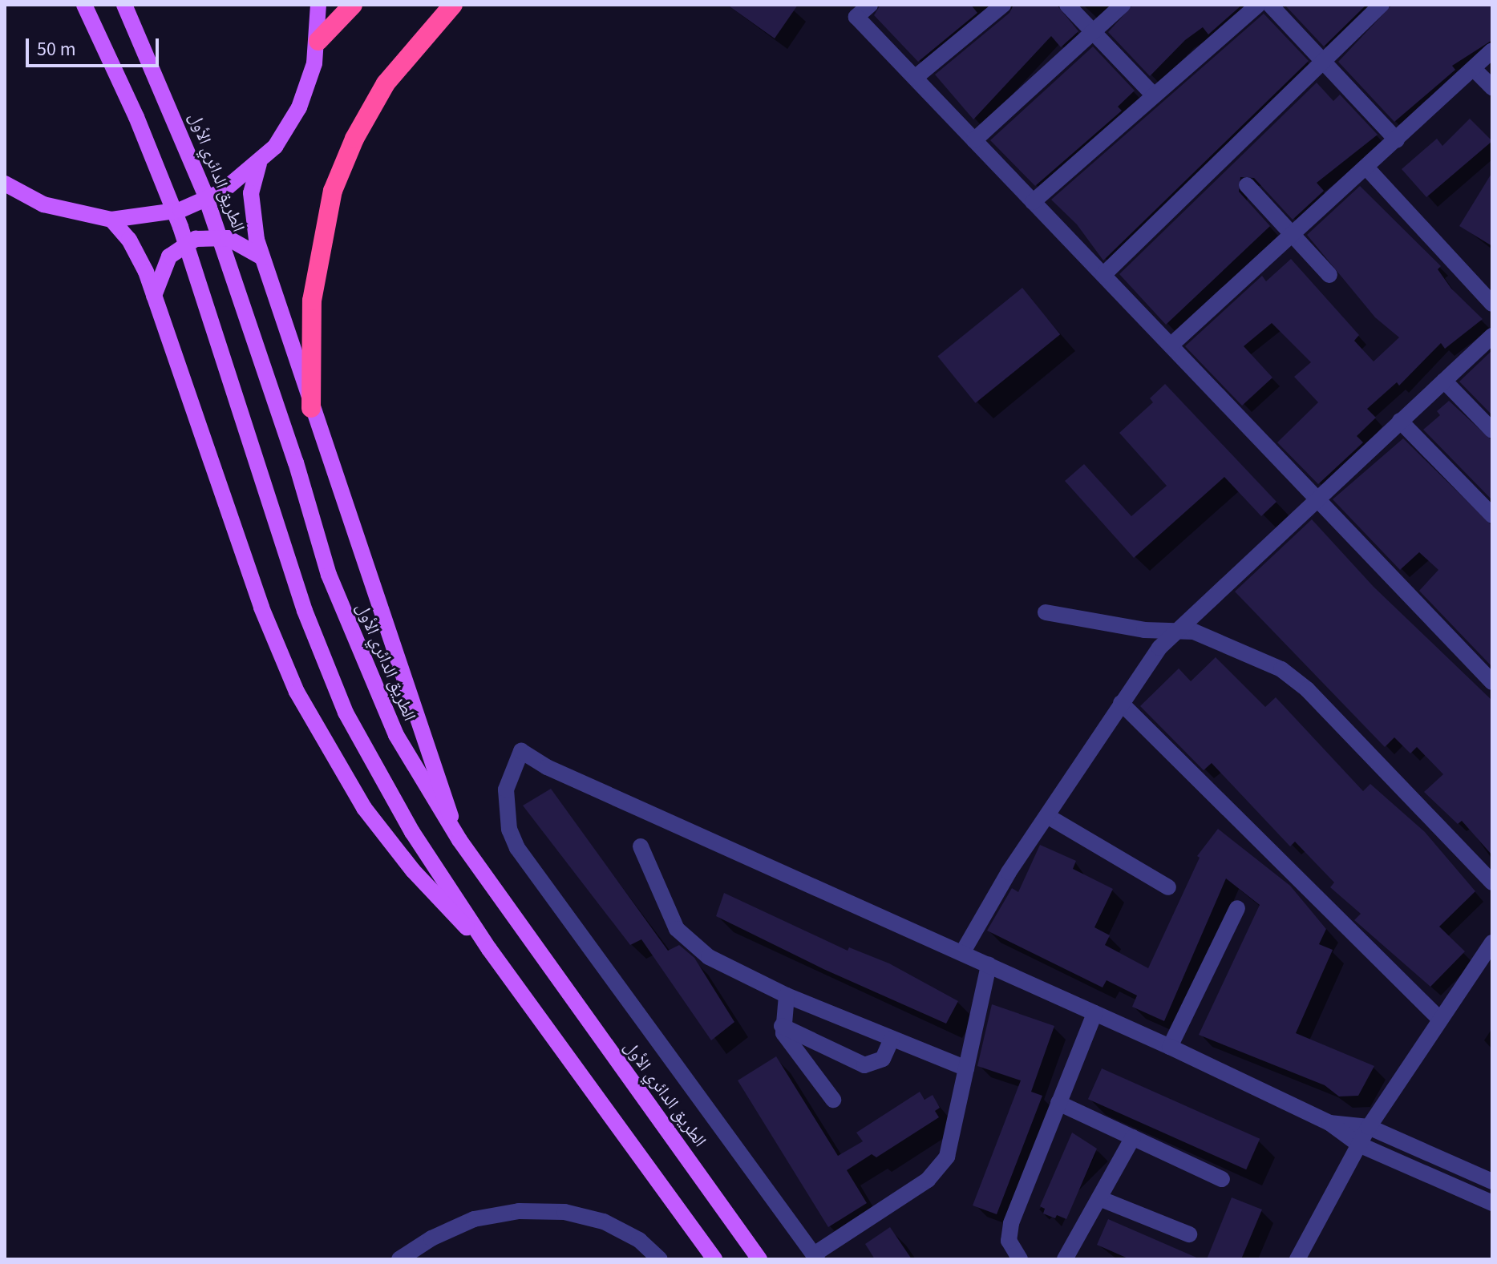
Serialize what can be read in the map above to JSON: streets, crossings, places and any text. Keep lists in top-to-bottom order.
{
  "streets": {
    "main road": ["الطريق الدائري الأول"]
  },
  "scale_bar": "50 m"
}
